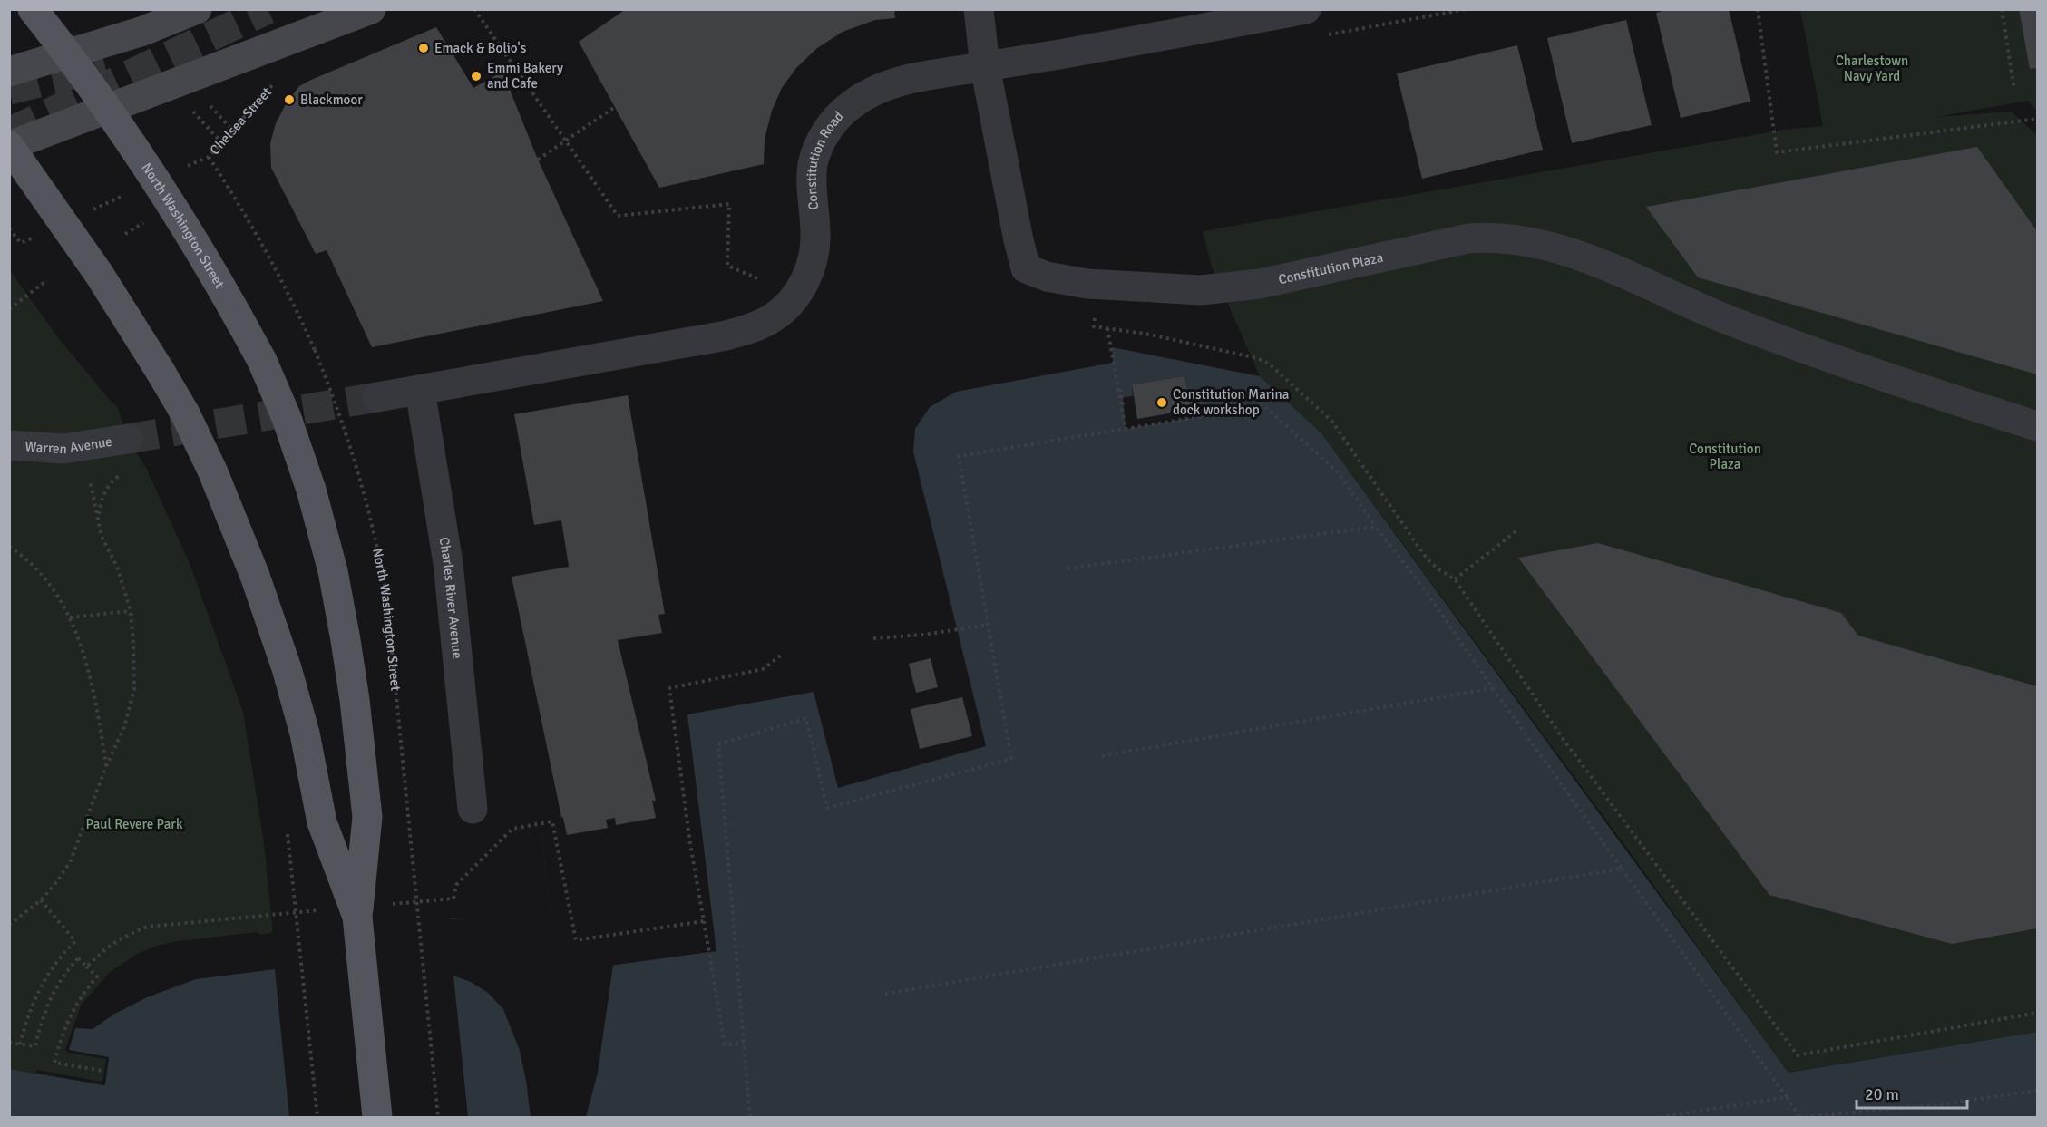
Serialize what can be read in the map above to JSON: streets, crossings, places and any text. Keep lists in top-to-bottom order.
{
  "streets": {
    "main road": ["North Washington Street"],
    "street": [
      "Constitution Road",
      "Constitution Plaza",
      "Warren Avenue",
      "Charles River Avenue"
    ],
    "path": ["Chelsea Street"]
  },
  "crossings": [
    ["Chelsea Street", "North Washington Street"],
    ["Constitution Road", "Constitution Plaza"],
    ["Constitution Road", "Charles River Avenue"]
  ],
  "parks": ["Charlestown Navy Yard", "Constitution Plaza", "Paul Revere Park"],
  "places": [
    "Emack & Bolio's",
    "Emmi Bakery and Cafe",
    "Blackmoor",
    "Constitution Marina dock workshop"
  ],
  "scale_bar": "20 m"
}
